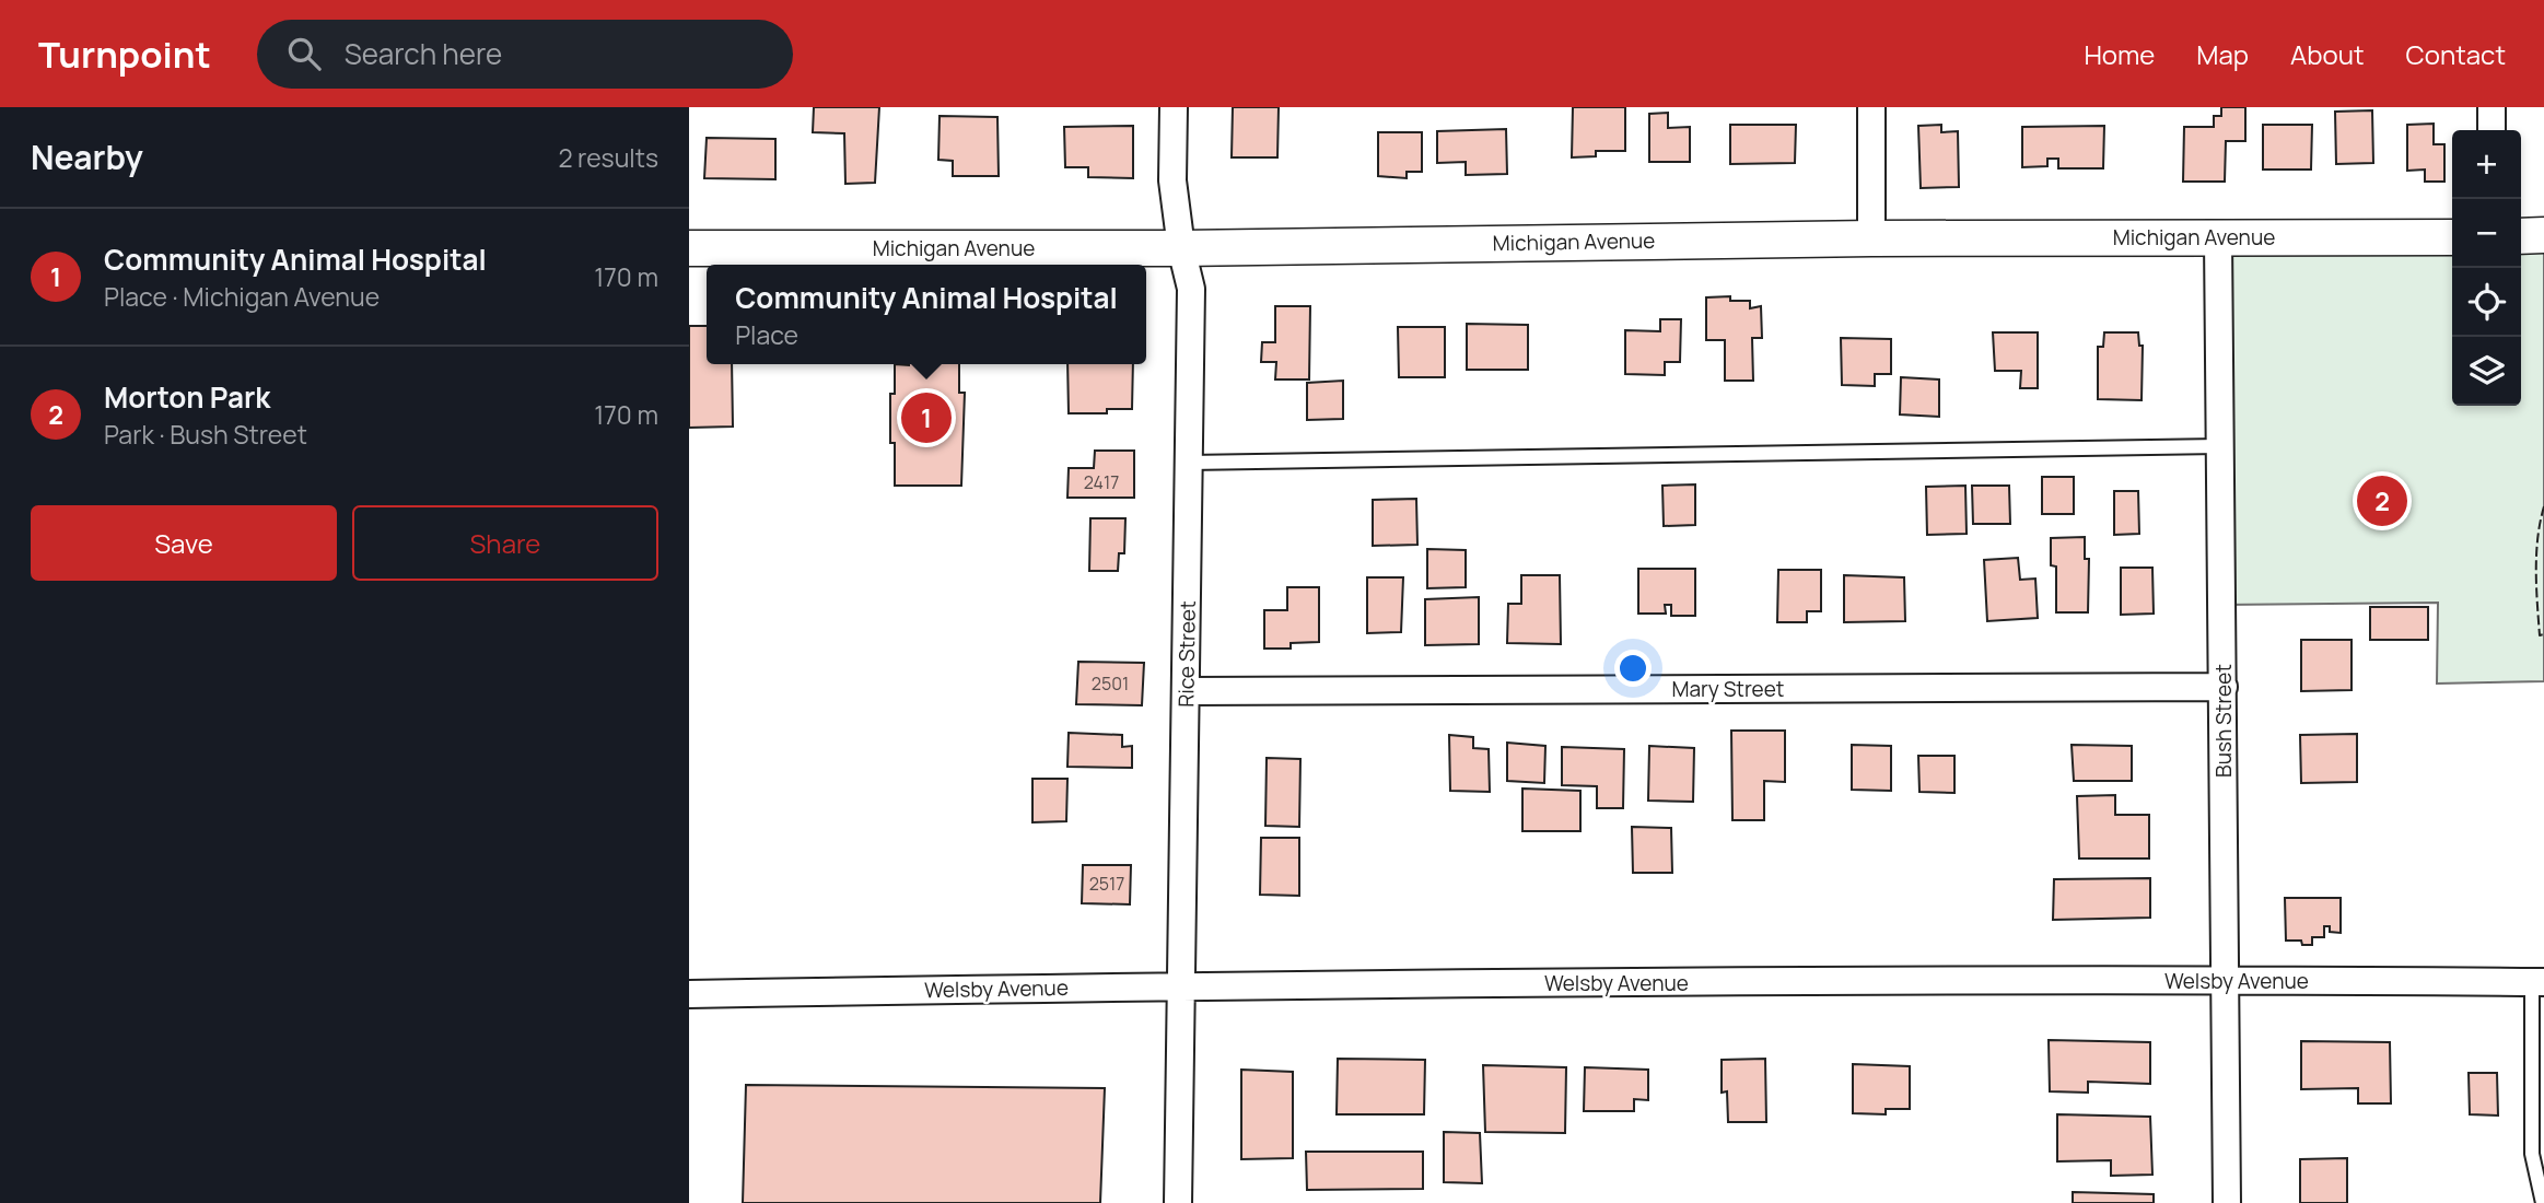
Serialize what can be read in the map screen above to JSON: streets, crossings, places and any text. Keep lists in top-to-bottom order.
{
  "streets": {
    "street": [
      "Michigan Avenue",
      "Rice Street",
      "Mary Street",
      "Bush Street",
      "Welsby Avenue"
    ]
  },
  "crossings": [
    ["Michigan Avenue", "Rice Street"],
    ["Michigan Avenue", "Bush Street"],
    ["Rice Street", "Mary Street"],
    ["Rice Street", "Welsby Avenue"],
    ["Mary Street", "Bush Street"],
    ["Bush Street", "Welsby Avenue"]
  ],
  "house_numbers": ["2417", "2501", "2517"],
  "page": {
    "header": "Turnpoint",
    "search": "Search here",
    "nav": [
      "Home",
      "Map",
      "About",
      "Contact"
    ],
    "heading": ["Nearby", "2 results"],
    "map_buttons": ["+", "−"],
    "list": [
      {
        "mark": "1",
        "name": "Community Animal Hospital",
        "note": "Place · Michigan Avenue",
        "value": "170 m"
      },
      {
        "mark": "2",
        "name": "Morton Park",
        "note": "Park · Bush Street",
        "value": "170 m"
      }
    ],
    "popup": ["Community Animal Hospital", "Place"],
    "pins": ["1", "2"],
    "buttons": ["Save", "Share"]
  }
}
